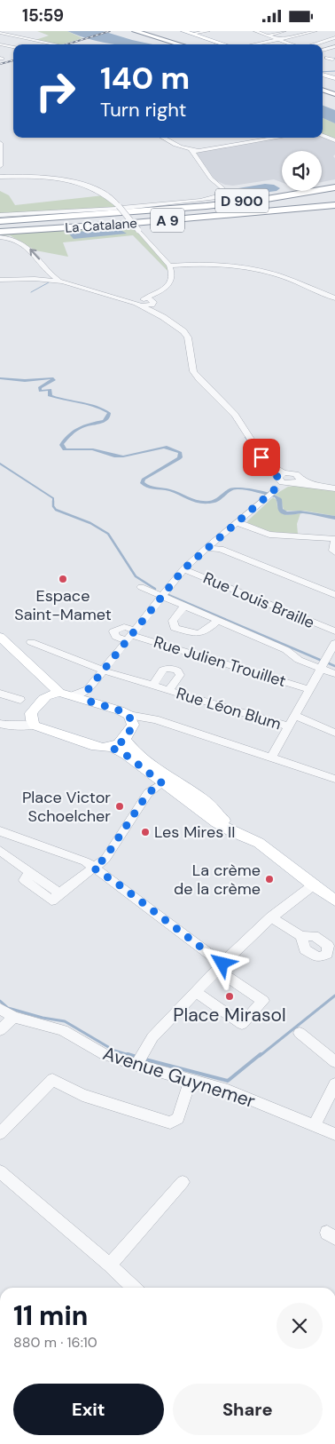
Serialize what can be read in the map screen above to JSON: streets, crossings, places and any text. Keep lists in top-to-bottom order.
{
  "streets": {
    "highway": ["D 900", "A 9", "La Catalane"],
    "street": [
      "Rue Louis Braille",
      "Rue Julien Trouillet",
      "Rue Léon Blum",
      "Avenue Guynemer"
    ]
  },
  "places": [
    "Espace Saint-Mamet",
    "Place Victor Schoelcher",
    "Les Mires II",
    "La crème de la crème",
    "Place Mirasol"
  ],
  "page": {
    "status": "15:59",
    "turn": ["140 m", "Turn right"],
    "heading": ["11 min", "880 m · 16:10"],
    "buttons": ["Exit", "Share"]
  }
}
